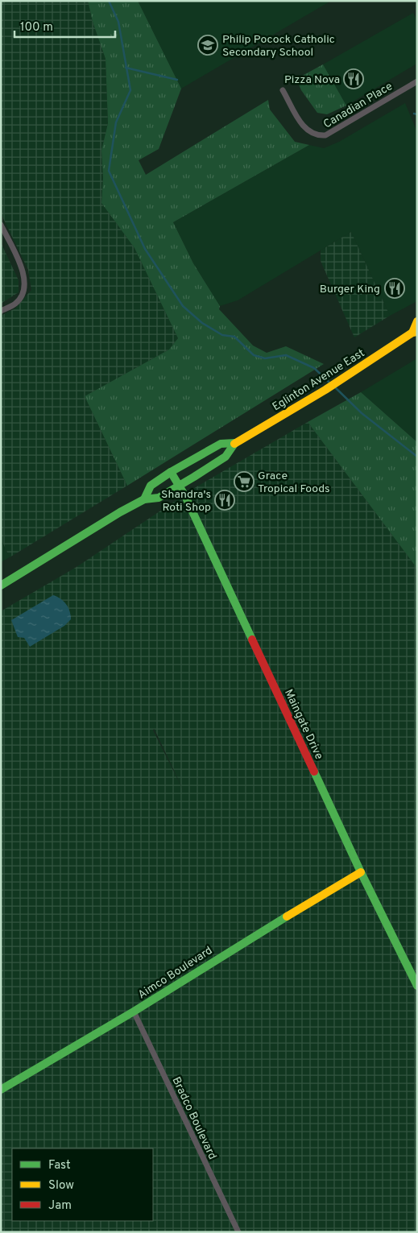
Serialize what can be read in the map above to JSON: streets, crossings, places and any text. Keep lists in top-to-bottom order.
{
  "streets": {
    "street": [
      "Canadian Place",
      "Eglinton Avenue East",
      "Maingate Drive",
      "Aimco Boulevard",
      "Bradco Boulevard"
    ]
  },
  "crossings": [
    ["Eglinton Avenue East", "Maingate Drive"],
    ["Maingate Drive", "Aimco Boulevard"],
    ["Aimco Boulevard", "Bradco Boulevard"]
  ],
  "places": {
    "school or university": ["Philip Pocock Catholic Secondary School"],
    "restaurant": ["Pizza Nova", "Burger King", "Shandra's Roti Shop"],
    "supermarket": ["Grace Tropical Foods"]
  },
  "legend": ["Fast", "Slow", "Jam"],
  "scale_bar": "100 m"
}
